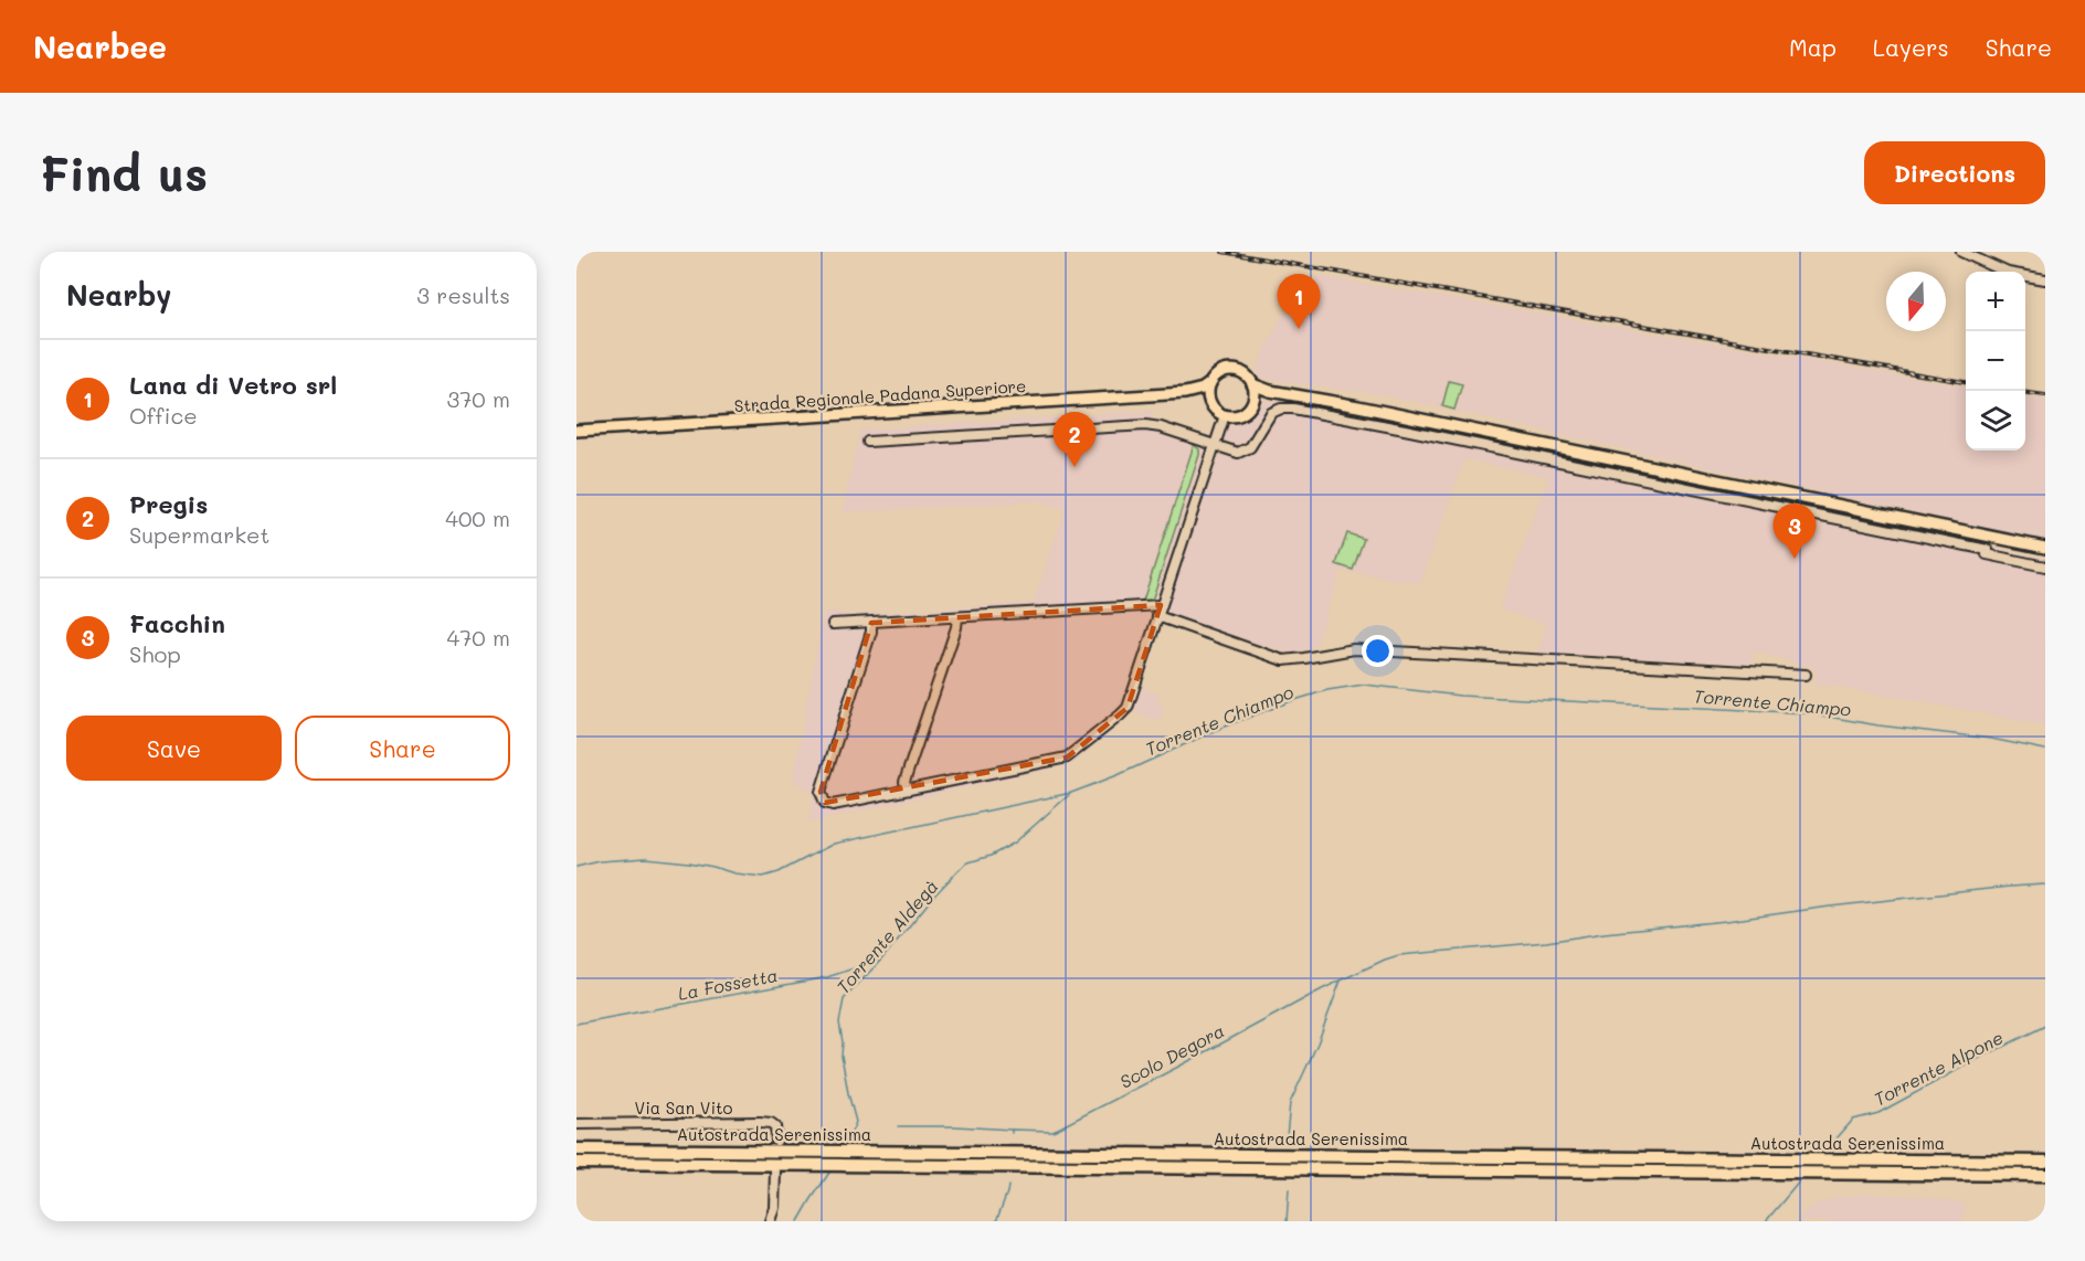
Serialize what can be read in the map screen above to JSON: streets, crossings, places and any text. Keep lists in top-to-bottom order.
{
  "streets": {
    "highway": ["Autostrada Serenissima"],
    "main road": ["Strada Regionale Padana Superiore"],
    "street": ["Via San Vito"]
  },
  "water": [
    "Torrente Chiampo",
    "Torrente Aldegà",
    "La Fossetta",
    "Scolo Degora",
    "Torrente Alpone"
  ],
  "north": "bottom",
  "page": {
    "header": "Nearbee",
    "nav": ["Map", "Layers", "Share"],
    "buttons": [
      "Directions",
      ["Save", "Share"]
    ],
    "title": "Find us",
    "heading": ["Nearby", "3 results"],
    "map_buttons": ["+", "−"],
    "pins": ["1", "2", "3"],
    "list": [
      {
        "mark": "1",
        "name": "Lana di Vetro srl",
        "note": "Office",
        "value": "370 m"
      },
      {
        "mark": "2",
        "name": "Pregis",
        "note": "Supermarket",
        "value": "400 m"
      },
      {
        "mark": "3",
        "name": "Facchin",
        "note": "Shop",
        "value": "470 m"
      }
    ]
  }
}
